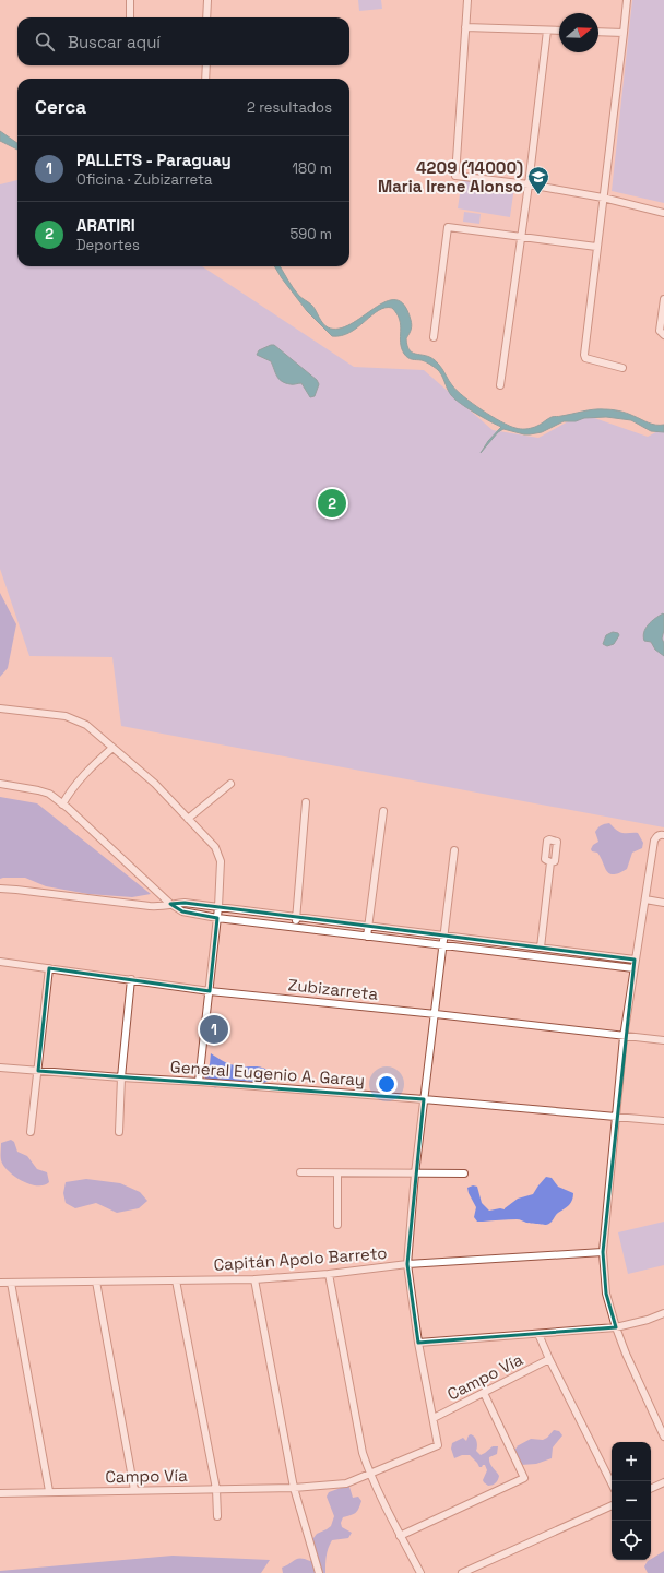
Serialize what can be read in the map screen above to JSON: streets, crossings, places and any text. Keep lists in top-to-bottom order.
{
  "streets": {
    "street": [
      "Zubizarreta",
      "General Eugenio A. Garay",
      "Capitán Apolo Barreto",
      "Campo Vía"
    ]
  },
  "places": {
    "school or university": ["4209 (14000) Maria Irene Alonso"]
  },
  "north": "right",
  "page": {
    "search": "Buscar aquí",
    "heading": ["Cerca", "2 resultados"],
    "list": [
      {
        "mark": "1",
        "name": "PALLETS - Paraguay",
        "note": "Oficina · Zubizarreta",
        "value": "180 m"
      },
      {
        "mark": "2",
        "name": "ARATIRI",
        "note": "Deportes",
        "value": "590 m"
      }
    ],
    "pins": ["2", "1"],
    "map_buttons": ["+", "−"]
  }
}
